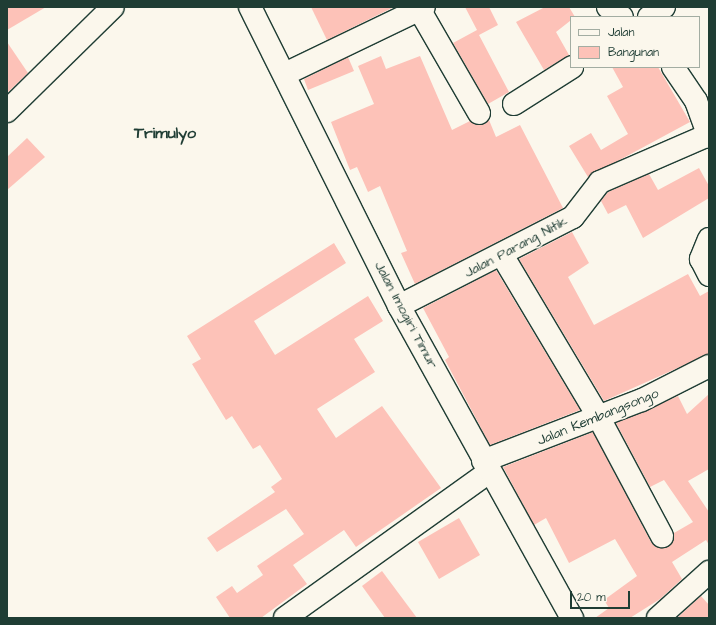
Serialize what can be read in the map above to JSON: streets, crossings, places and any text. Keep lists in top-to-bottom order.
{
  "streets": {
    "street": ["Jalan Parang Nitik", "Jalan Imogiri Timur", "Jalan Kembangsongo"]
  },
  "crossings": [
    ["Jalan Parang Nitik", "Jalan Imogiri Timur"],
    ["Jalan Imogiri Timur", "Jalan Kembangsongo"]
  ],
  "districts": ["Trimulyo"],
  "legend": ["Jalan", "Bangunan"],
  "scale_bar": "20 m"
}
